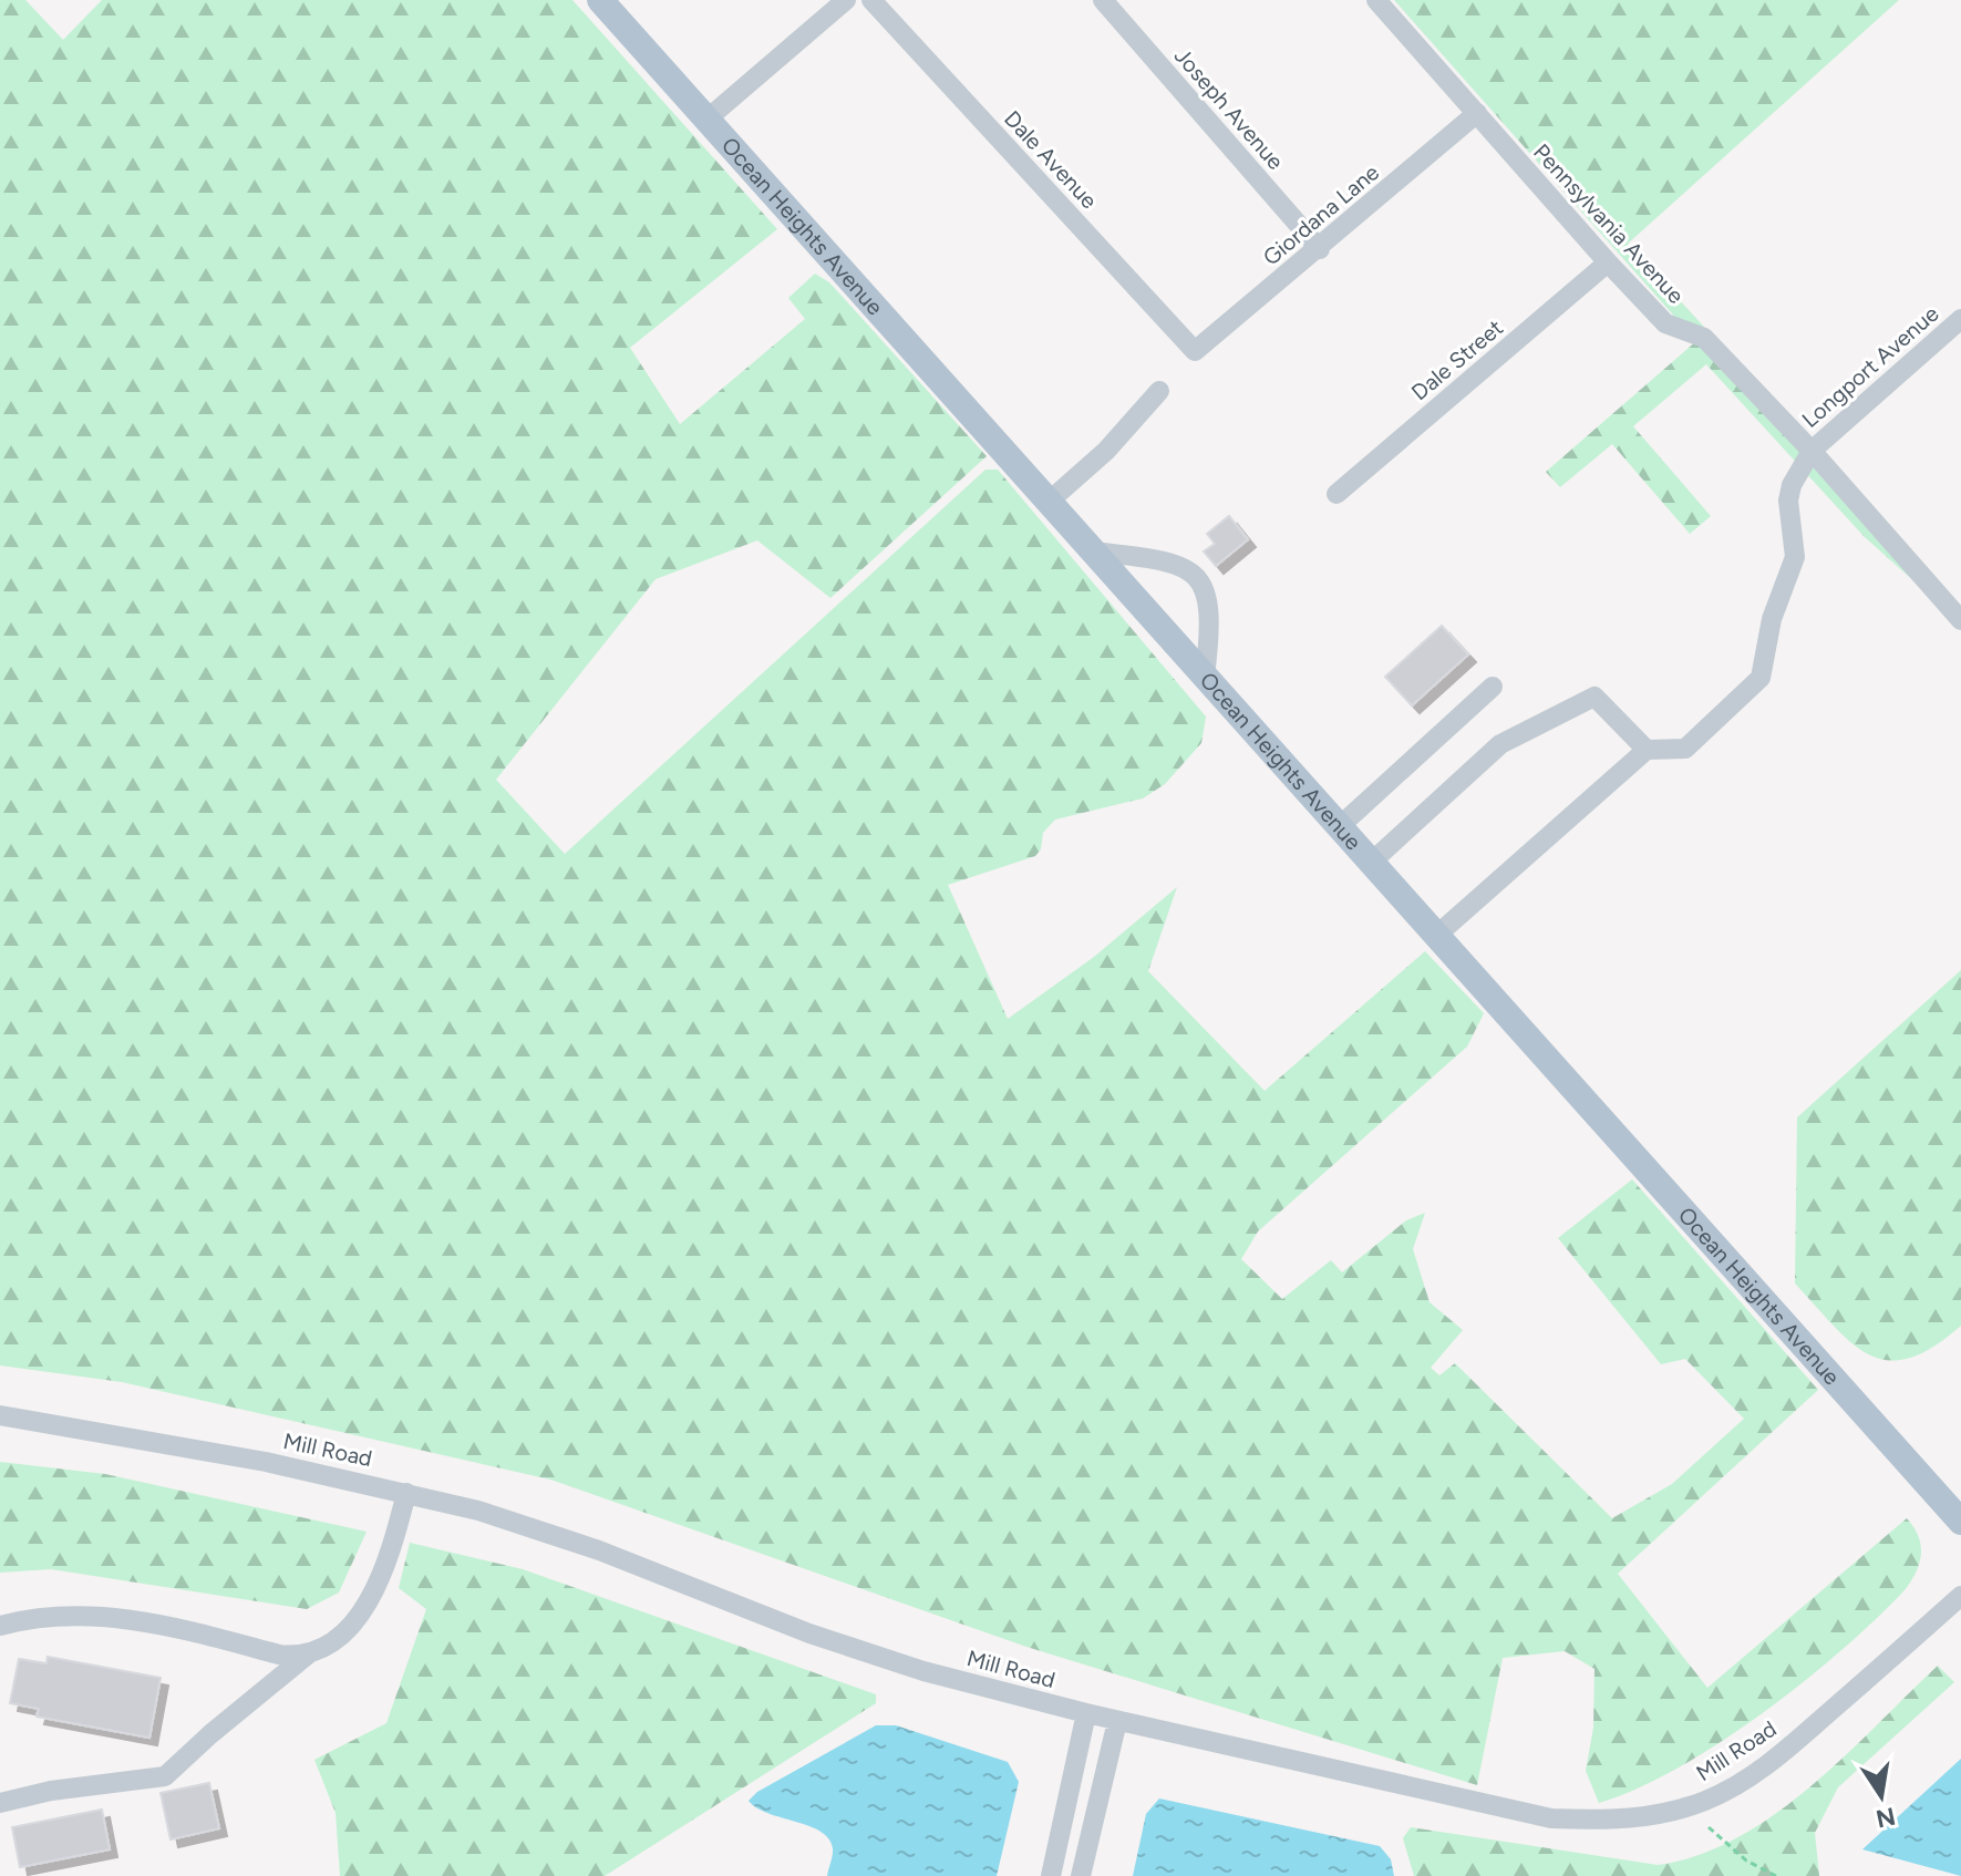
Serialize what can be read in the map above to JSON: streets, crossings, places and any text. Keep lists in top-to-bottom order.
{
  "streets": {
    "main road": ["Ocean Heights Avenue"],
    "street": [
      "Joseph Avenue",
      "Dale Avenue",
      "Giordana Lane",
      "Pennsylvania Avenue",
      "Dale Street",
      "Longport Avenue",
      "Mill Road"
    ]
  },
  "crossings": [
    ["Joseph Avenue", "Giordana Lane"],
    ["Dale Avenue", "Giordana Lane"],
    ["Giordana Lane", "Pennsylvania Avenue"],
    ["Pennsylvania Avenue", "Dale Street"],
    ["Pennsylvania Avenue", "Longport Avenue"]
  ],
  "north": "bottom"
}
